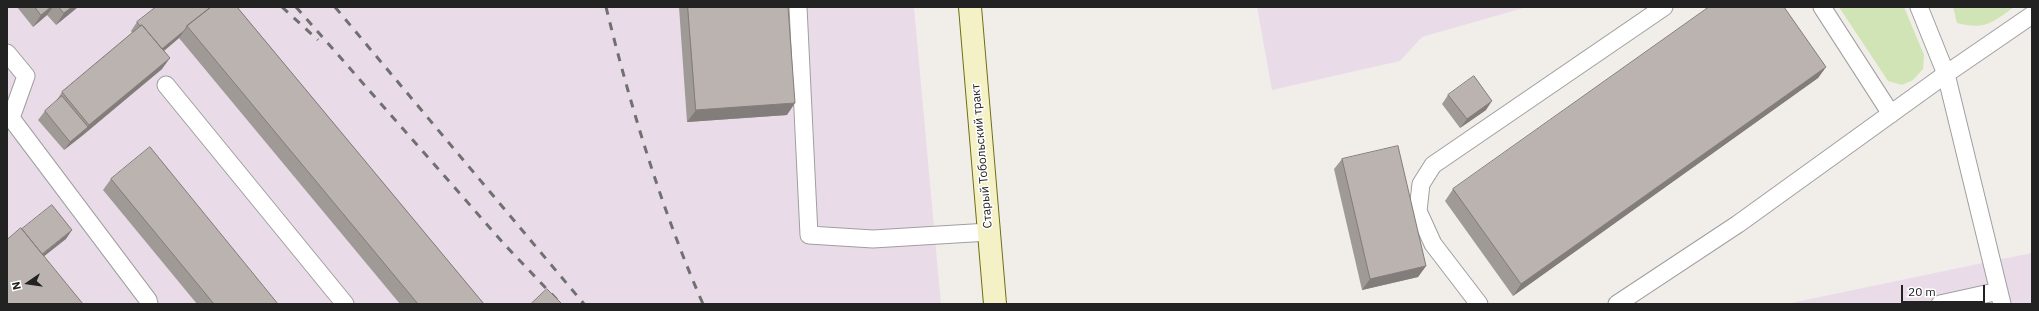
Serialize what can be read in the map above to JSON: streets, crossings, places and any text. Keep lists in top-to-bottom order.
{
  "streets": {
    "street": ["Старый Тобольский тракт"]
  },
  "scale_bar": "20 m",
  "north": "left"
}
